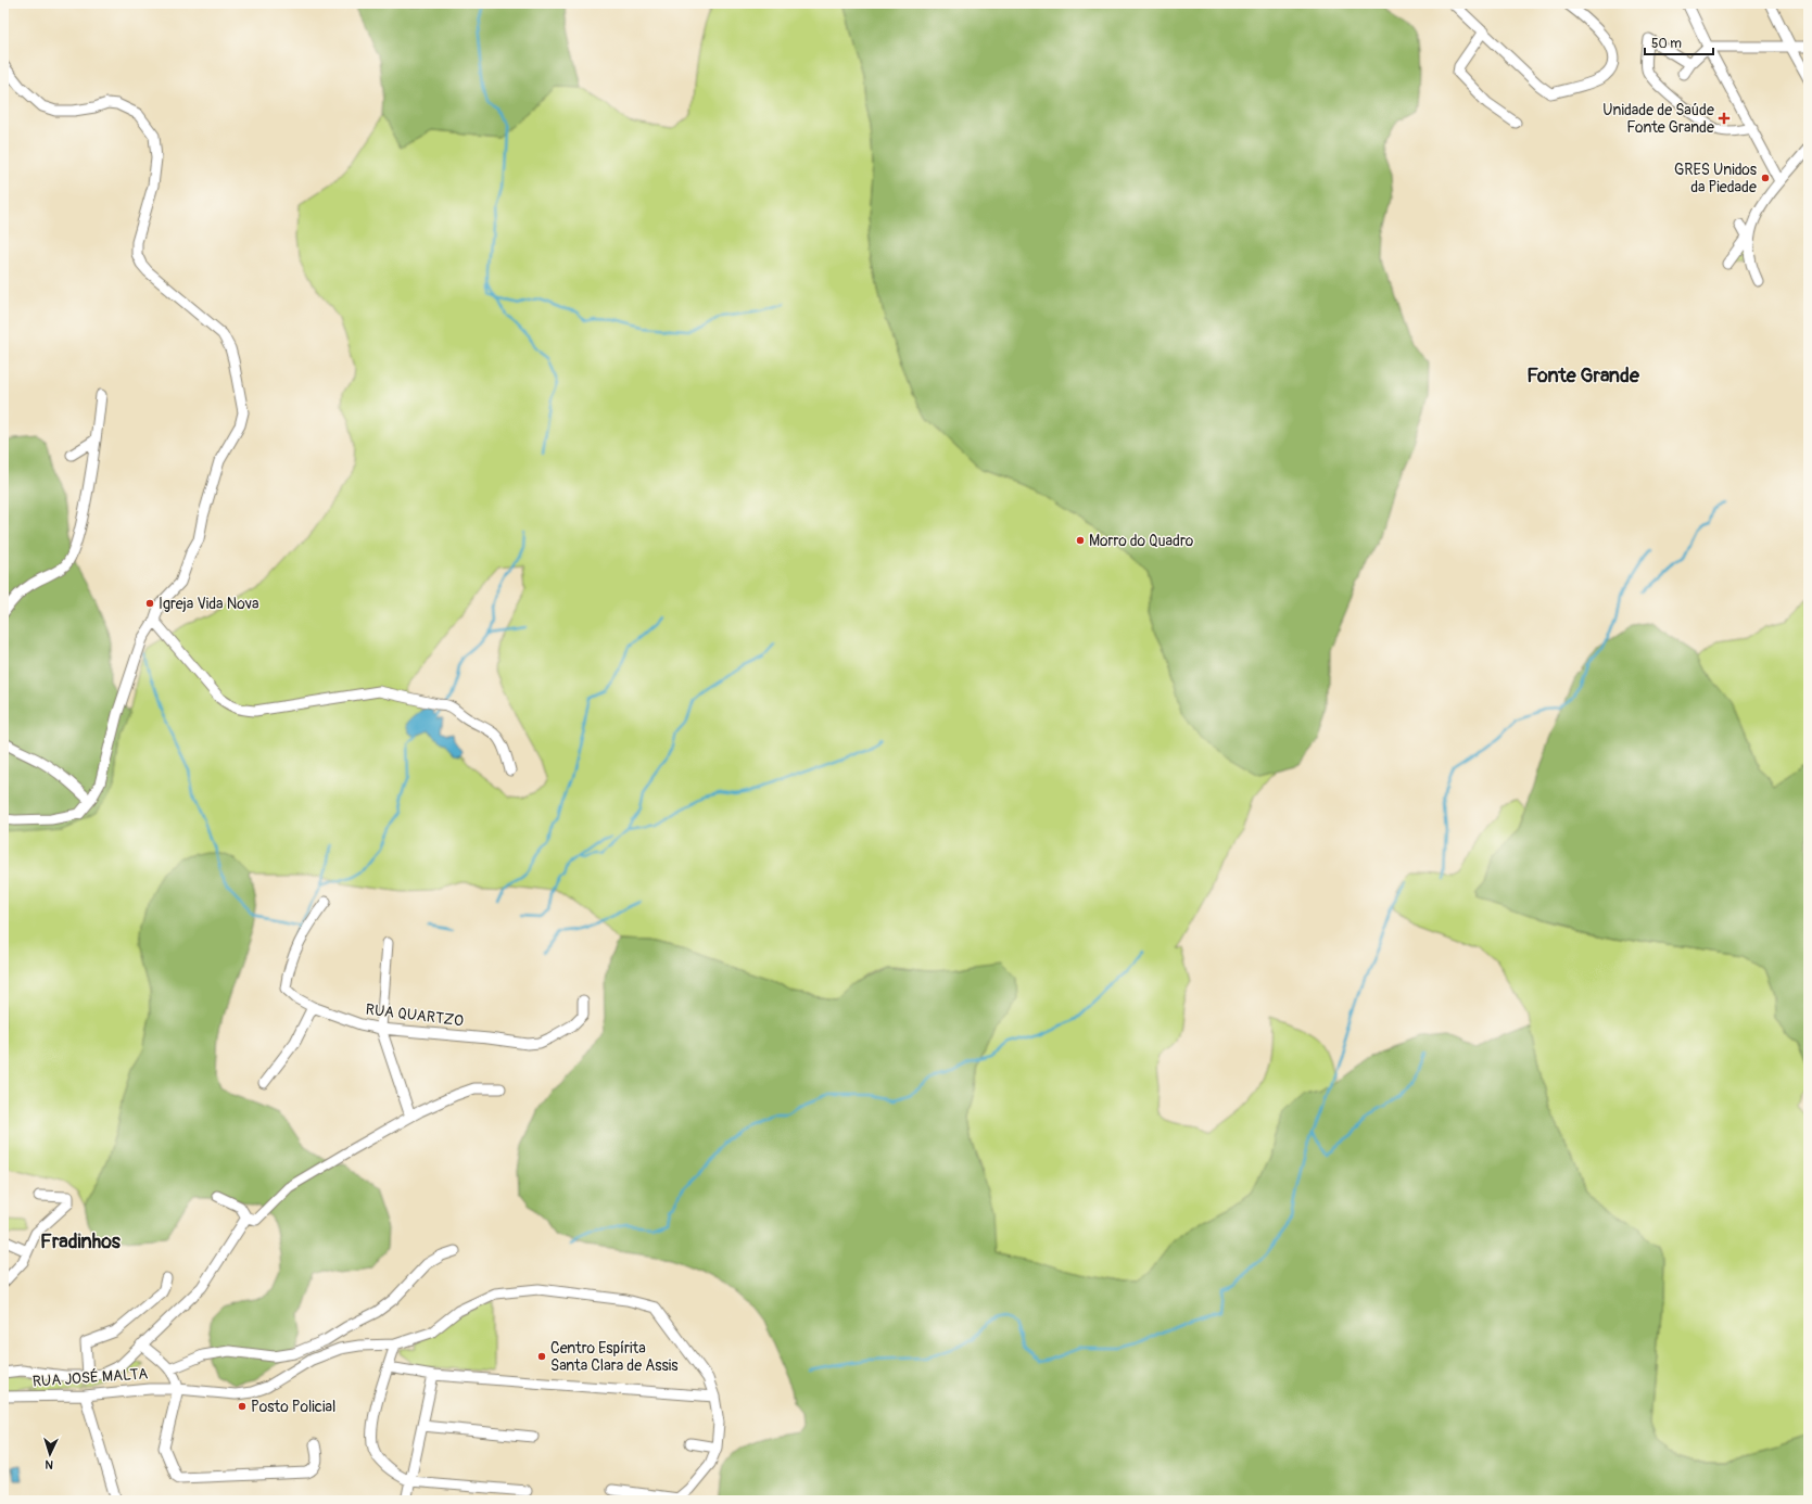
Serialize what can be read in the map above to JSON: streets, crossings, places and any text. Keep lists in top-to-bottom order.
{
  "streets": {
    "street": ["RUA QUARTZO", "RUA JOSÉ MALTA"]
  },
  "districts": ["Fonte Grande", "Fradinhos"],
  "places": {
    "health": ["Unidade de Saúde Fonte Grande"],
    "other": [
      "GRES Unidos da Piedade",
      "Morro do Quadro",
      "Igreja Vida Nova",
      "Centro Espírita Santa Clara de Assis",
      "Posto Policial"
    ]
  },
  "scale_bar": "50 m",
  "north": "bottom"
}
